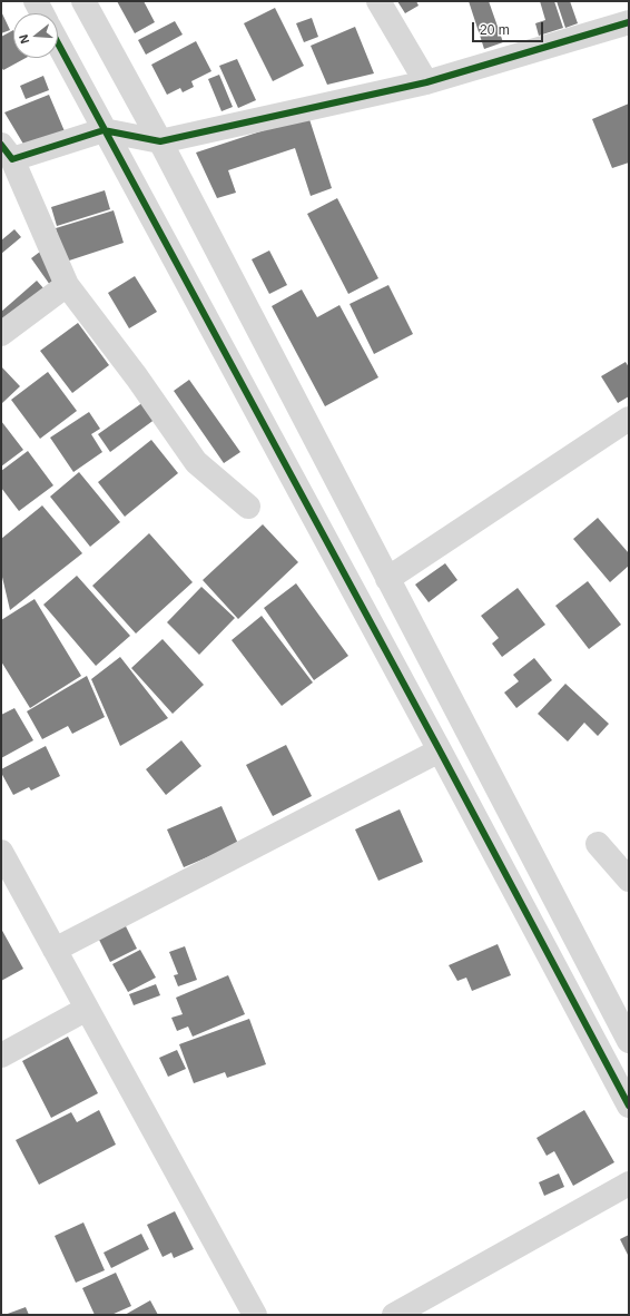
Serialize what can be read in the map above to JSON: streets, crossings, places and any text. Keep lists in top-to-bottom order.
{
  "scale_bar": "20 m",
  "north": "left"
}
